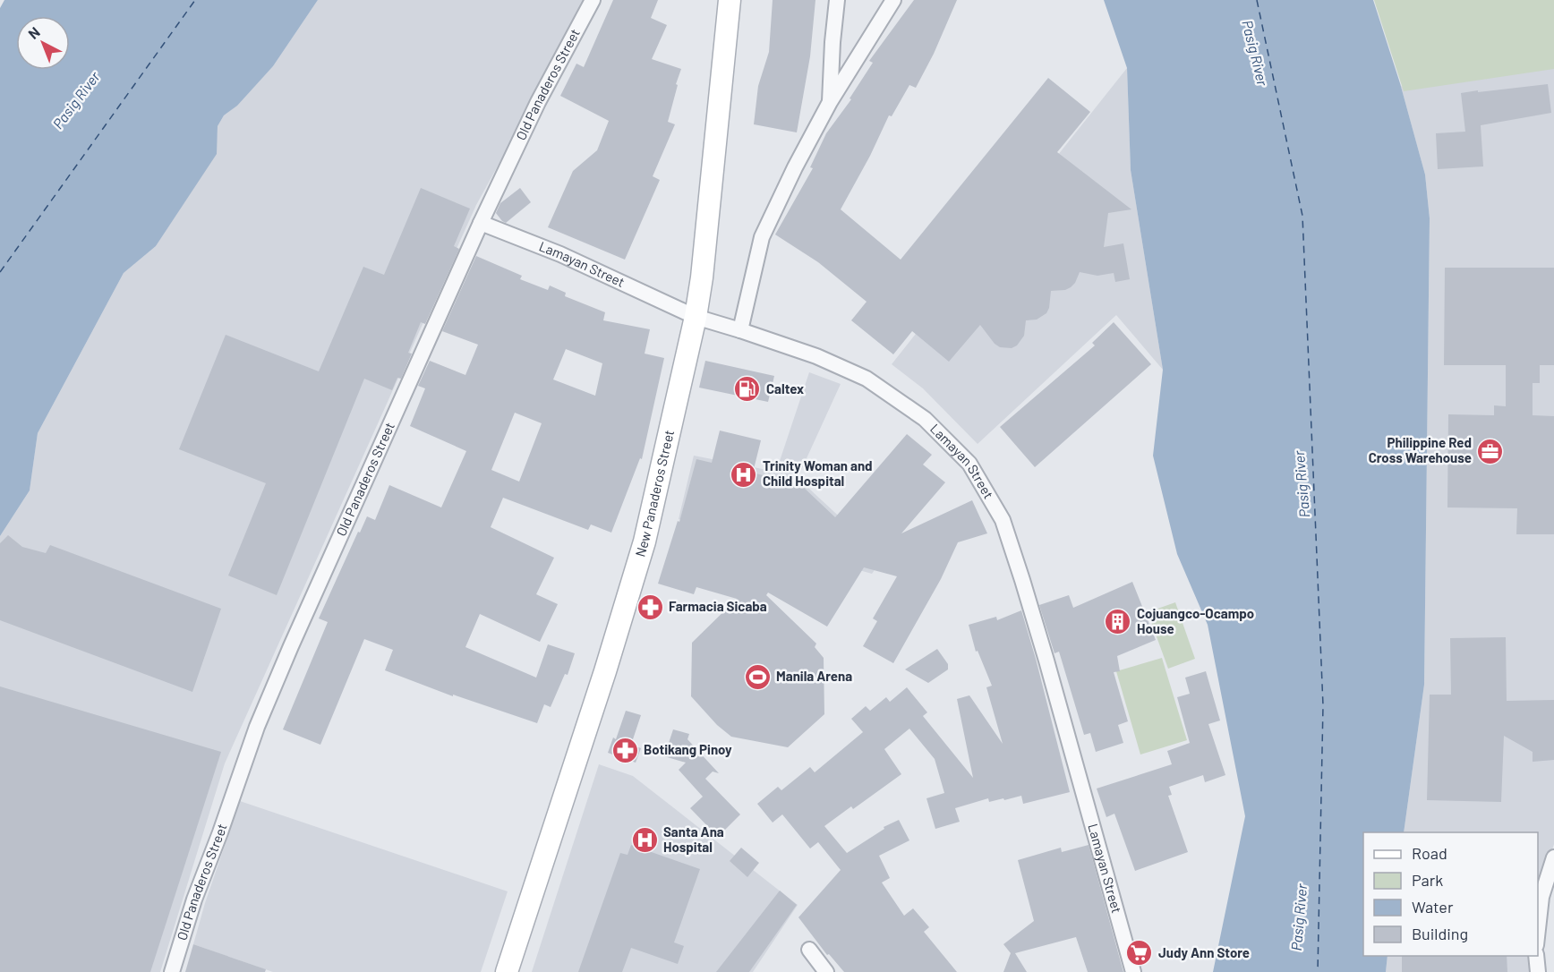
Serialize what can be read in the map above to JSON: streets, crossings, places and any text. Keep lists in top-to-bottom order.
{
  "streets": {
    "main road": ["New Panaderos Street"],
    "street": ["Old Panaderos Street", "Lamayan Street"]
  },
  "crossings": [
    ["Old Panaderos Street", "Lamayan Street"],
    ["Lamayan Street", "New Panaderos Street"]
  ],
  "water": ["Pasig River"],
  "places": {
    "fuel station": ["Caltex"],
    "office": ["Philippine Red Cross Warehouse"],
    "hospital": ["Trinity Woman and Child Hospital", "Santa Ana Hospital"],
    "pharmacy": ["Farmacia Sicaba", "Botikang Pinoy"],
    "building": ["Cojuangco-Ocampo House"],
    "sports": ["Manila Arena"],
    "supermarket": ["Judy Ann Store"]
  },
  "legend": [
    "Road",
    "Park",
    "Water",
    "Building"
  ],
  "north": "top left"
}
